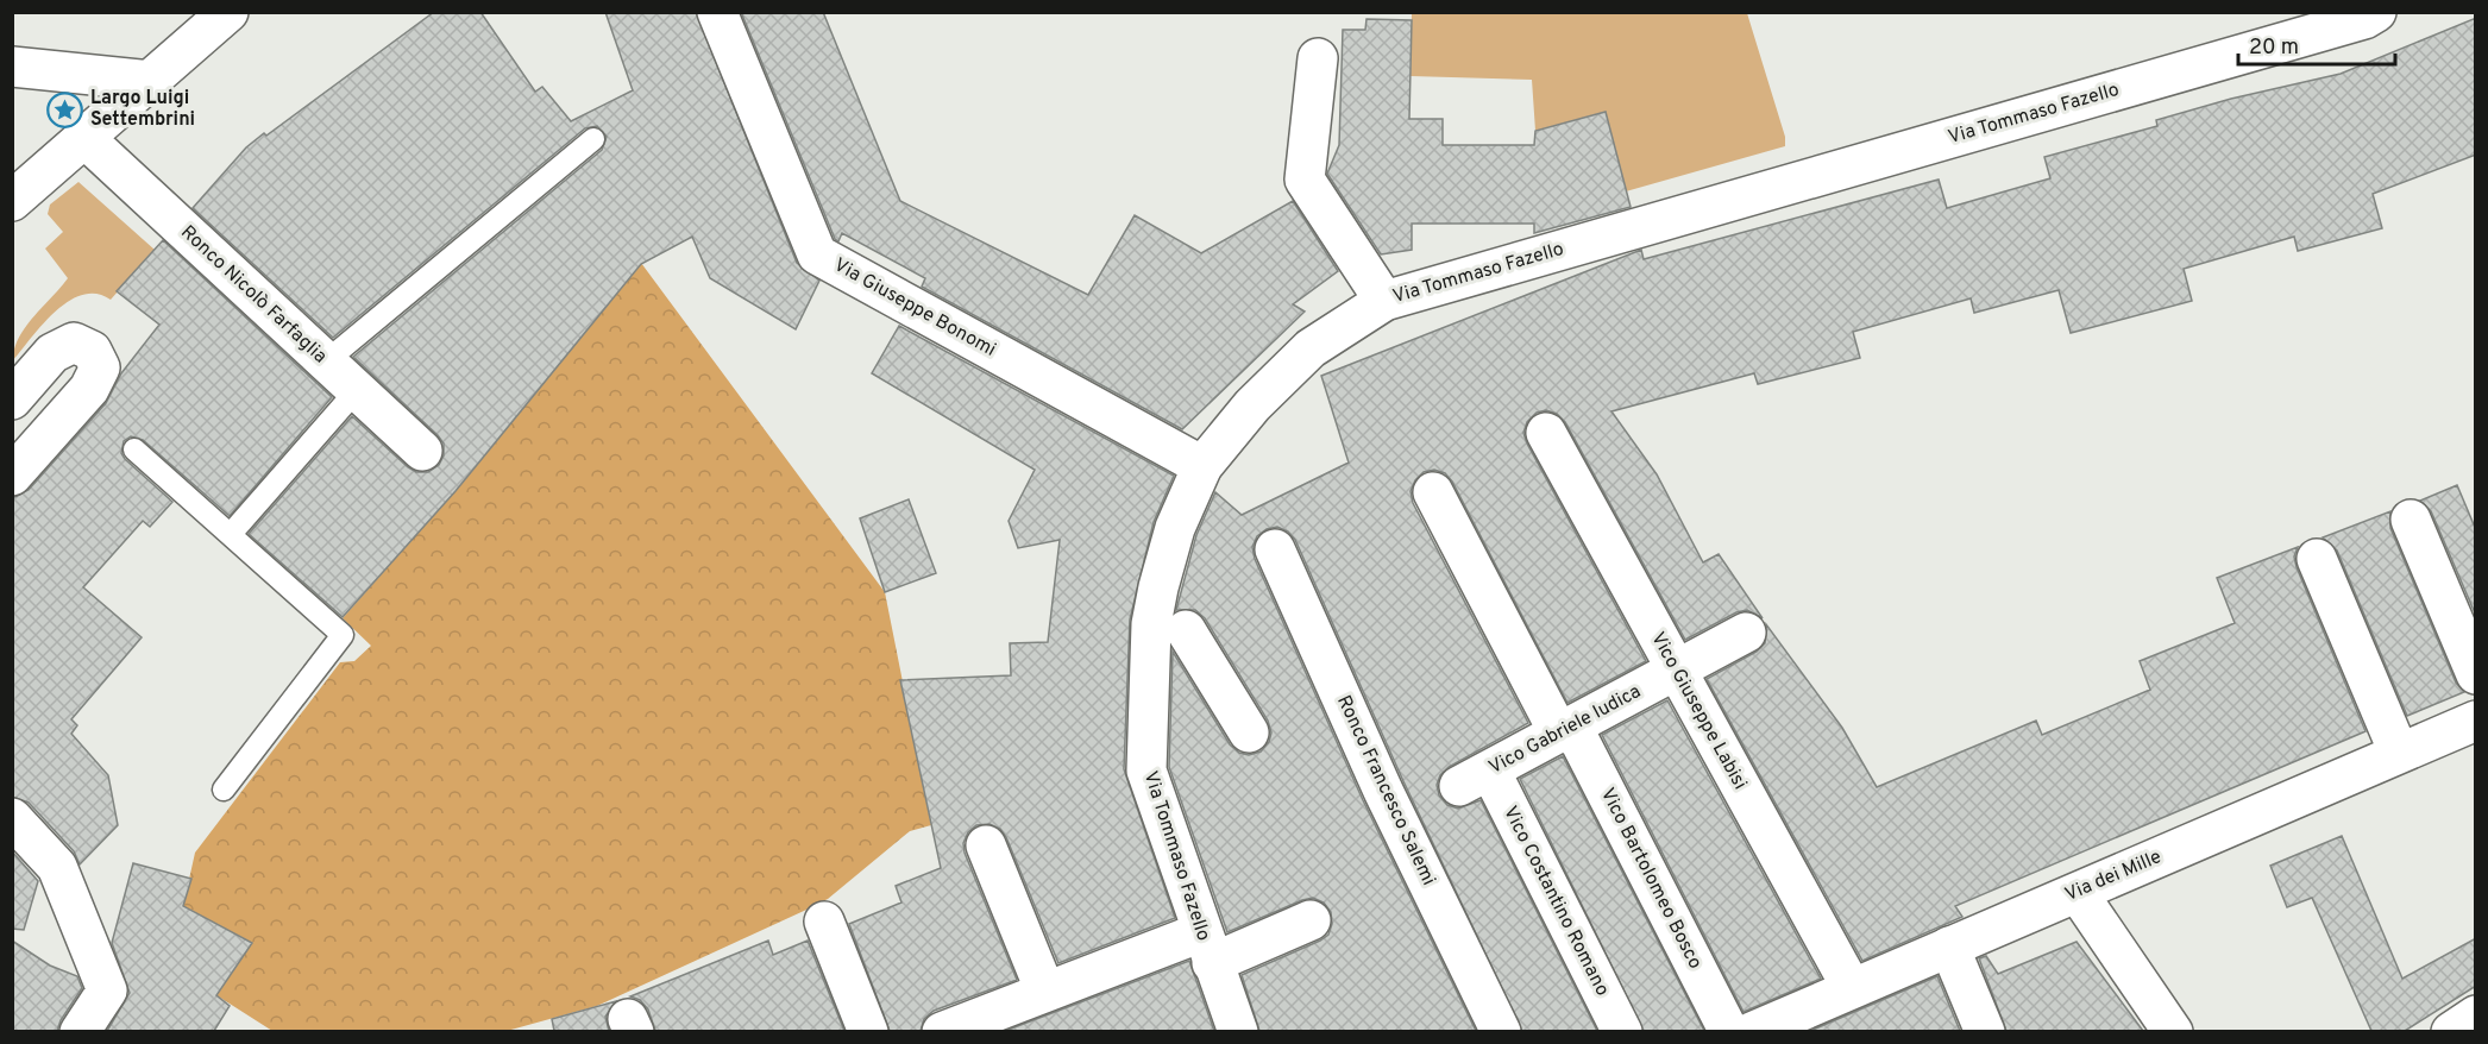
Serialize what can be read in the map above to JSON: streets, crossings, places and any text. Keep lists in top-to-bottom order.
{
  "streets": {
    "street": [
      "Via Tommaso Fazello",
      "Ronco Nicolò Farfaglia",
      "Via Giuseppe Bonomi",
      "Vico Giuseppe Labisi",
      "Vico Gabriele Iudica",
      "Ronco Francesco Salemi",
      "Via dei Mille",
      "Vico Bartolomeo Bosco",
      "Vico Costantino Romano"
    ]
  },
  "crossings": [
    ["Via Tommaso Fazello", "Via Giuseppe Bonomi"],
    ["Vico Giuseppe Labisi", "Vico Gabriele Iudica"],
    ["Vico Giuseppe Labisi", "Via dei Mille"],
    ["Vico Gabriele Iudica", "Vico Bartolomeo Bosco"],
    ["Vico Gabriele Iudica", "Vico Costantino Romano"]
  ],
  "places": {
    "place": ["Largo Luigi Settembrini"]
  },
  "scale_bar": "20 m"
}
